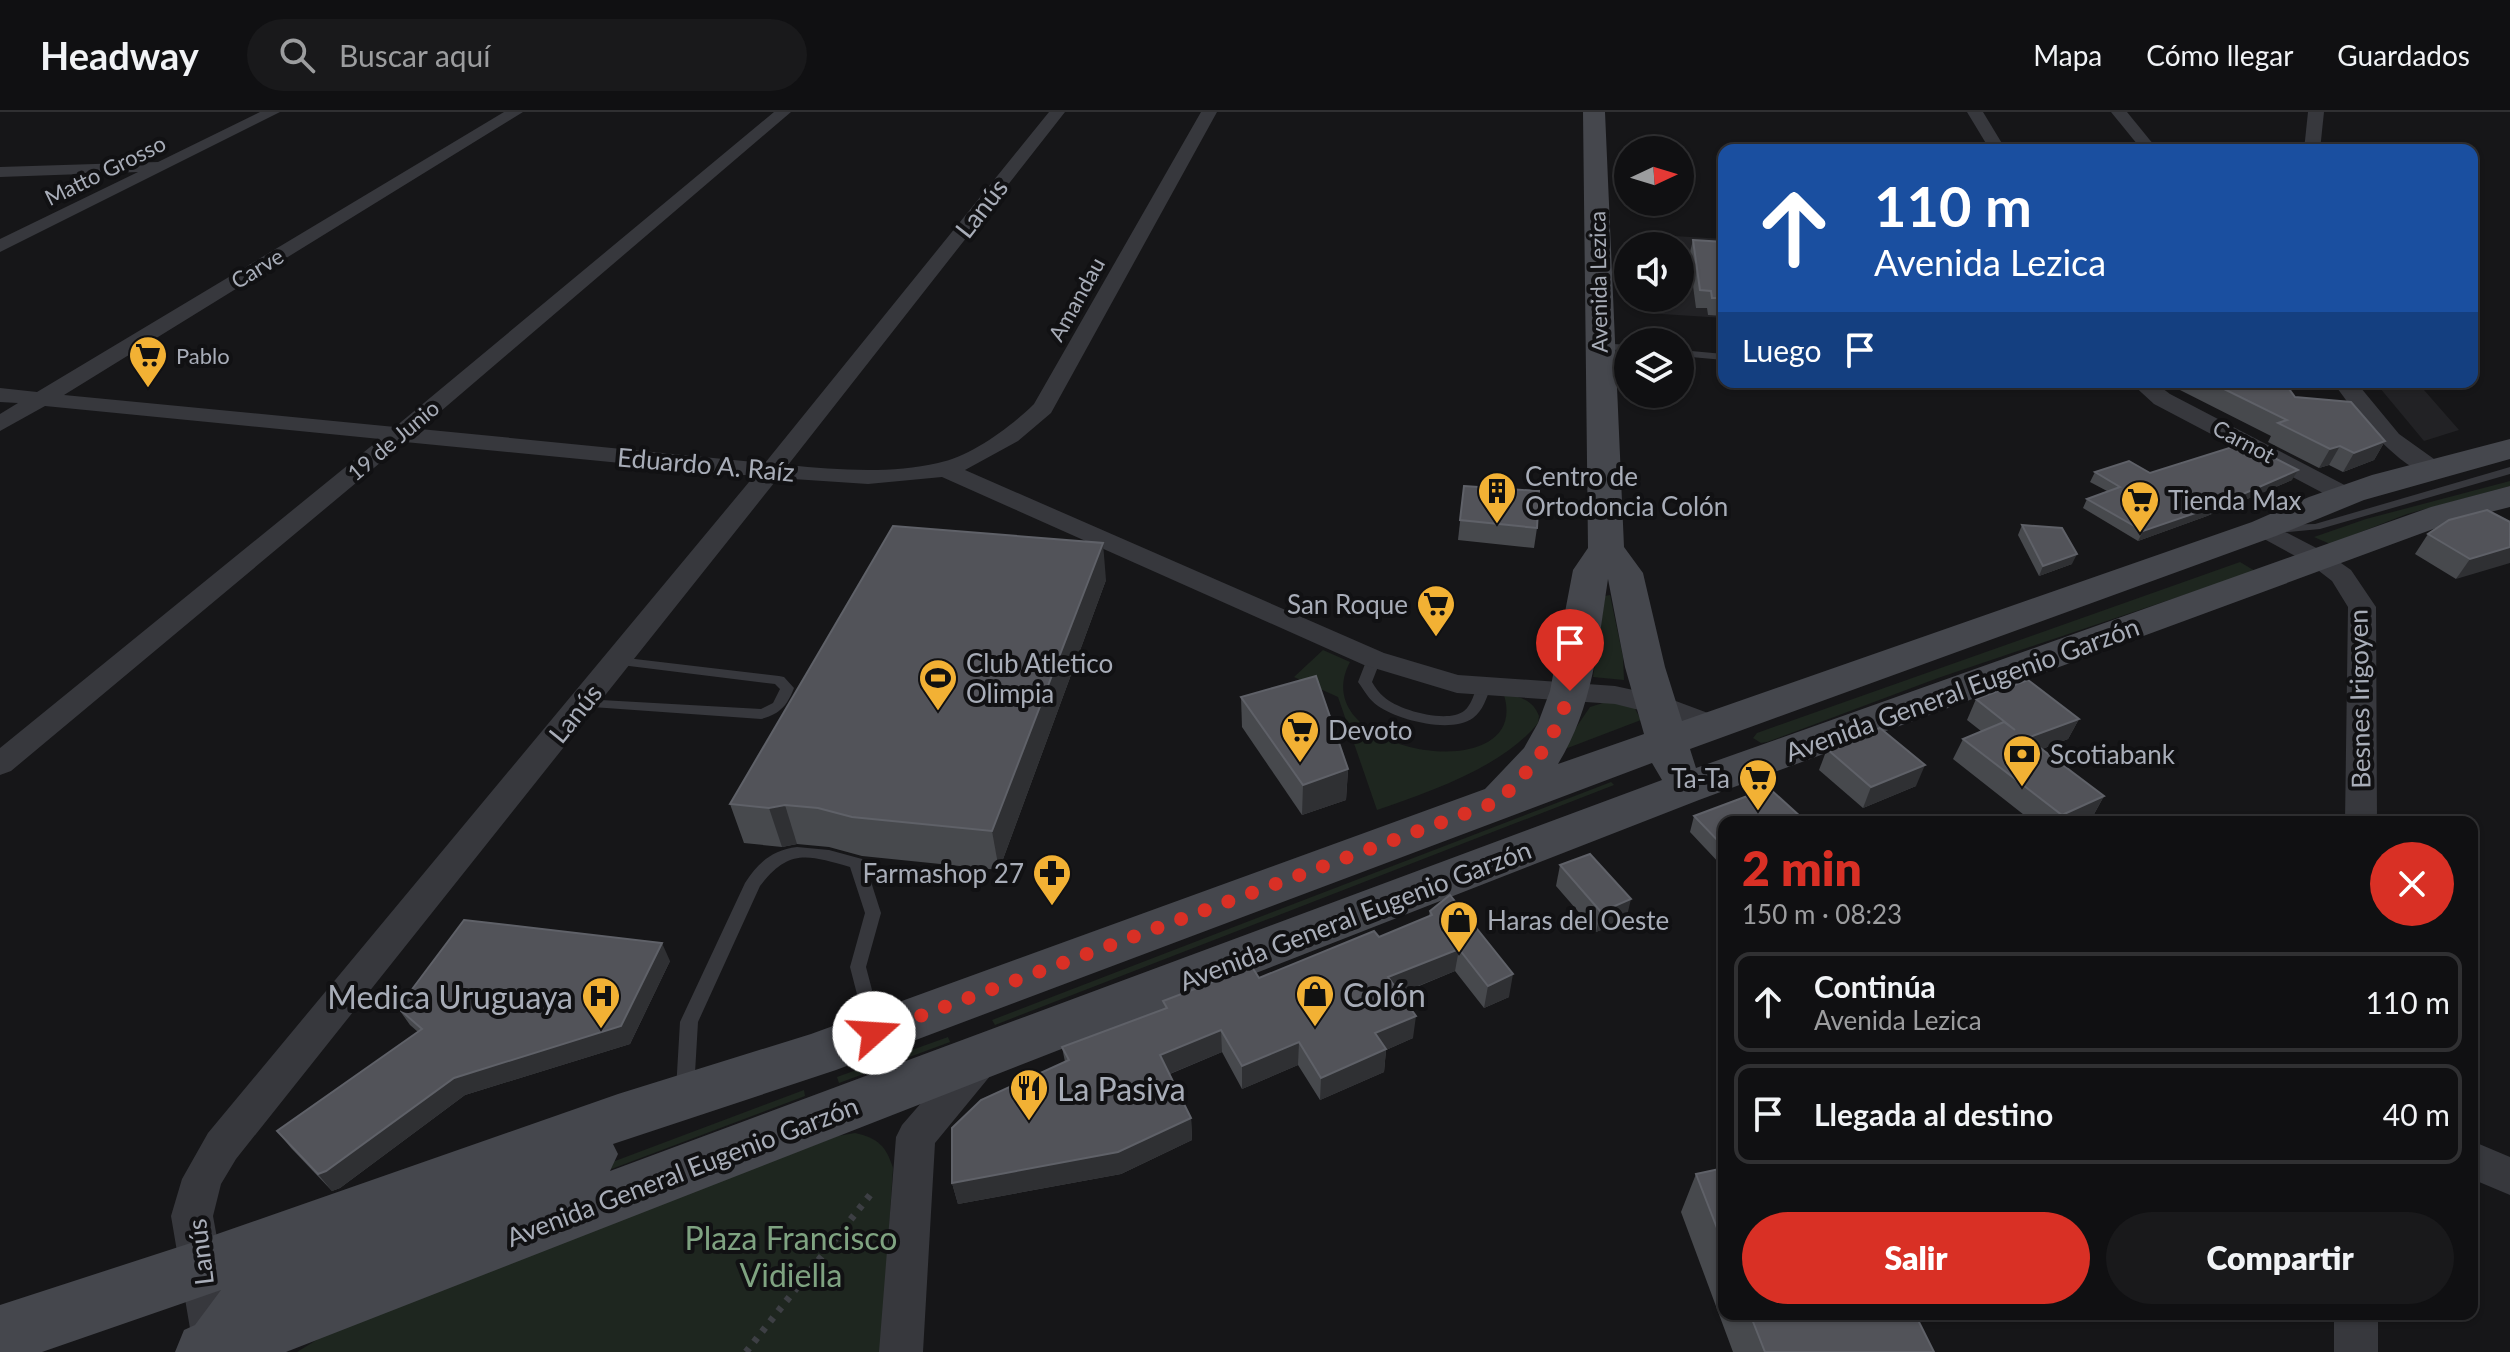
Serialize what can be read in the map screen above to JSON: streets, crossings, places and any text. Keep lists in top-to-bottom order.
{
  "streets": {
    "main road": ["Avenida Lezica", "Avenida General Eugenio Garzón"],
    "street": [
      "Matto Grosso",
      "Lanús",
      "Carve",
      "Amandau",
      "19 de Junio",
      "Carnot",
      "Eduardo A. Raíz",
      "Besnes Irigoyen"
    ]
  },
  "crossings": [
    ["Lanús", "Eduardo A. Raíz"],
    ["Lanús", "Avenida General Eugenio Garzón"],
    ["Carve", "Eduardo A. Raíz"],
    ["Avenida Lezica", "Eduardo A. Raíz"],
    ["Avenida Lezica", "Avenida General Eugenio Garzón"],
    ["Amandau", "Eduardo A. Raíz"],
    ["19 de Junio", "Eduardo A. Raíz"],
    ["Carnot", "Avenida General Eugenio Garzón"],
    ["Eduardo A. Raíz", "Avenida General Eugenio Garzón"],
    ["Avenida General Eugenio Garzón", "Besnes Irigoyen"]
  ],
  "parks": ["Plaza Francisco Vidiella"],
  "places": {
    "supermarket": [
      "Pablo",
      "Tienda Max",
      "San Roque",
      "Devoto",
      "Ta-Ta"
    ],
    "building": ["Centro de Ortodoncia Colón"],
    "sports": ["Club Atletico Olimpia"],
    "bank": ["Scotiabank"],
    "pharmacy": ["Farmashop 27"],
    "shop": ["Haras del Oeste", "Colón"],
    "hospital": ["Medica Uruguaya"],
    "restaurant": ["La Pasiva"]
  },
  "north": "right",
  "page": {
    "header": "Headway",
    "search": "Buscar aquí",
    "nav": ["Mapa", "Cómo llegar", "Guardados"],
    "turn": ["110 m", "Avenida Lezica"],
    "then": "Luego",
    "heading": ["2 min", "150 m · 08:23"],
    "list": [
      {
        "name": "Continúa",
        "note": "Avenida Lezica",
        "value": "110 m"
      },
      {
        "name": "Llegada al destino",
        "value": "40 m"
      }
    ],
    "buttons": ["Salir", "Compartir"]
  }
}
